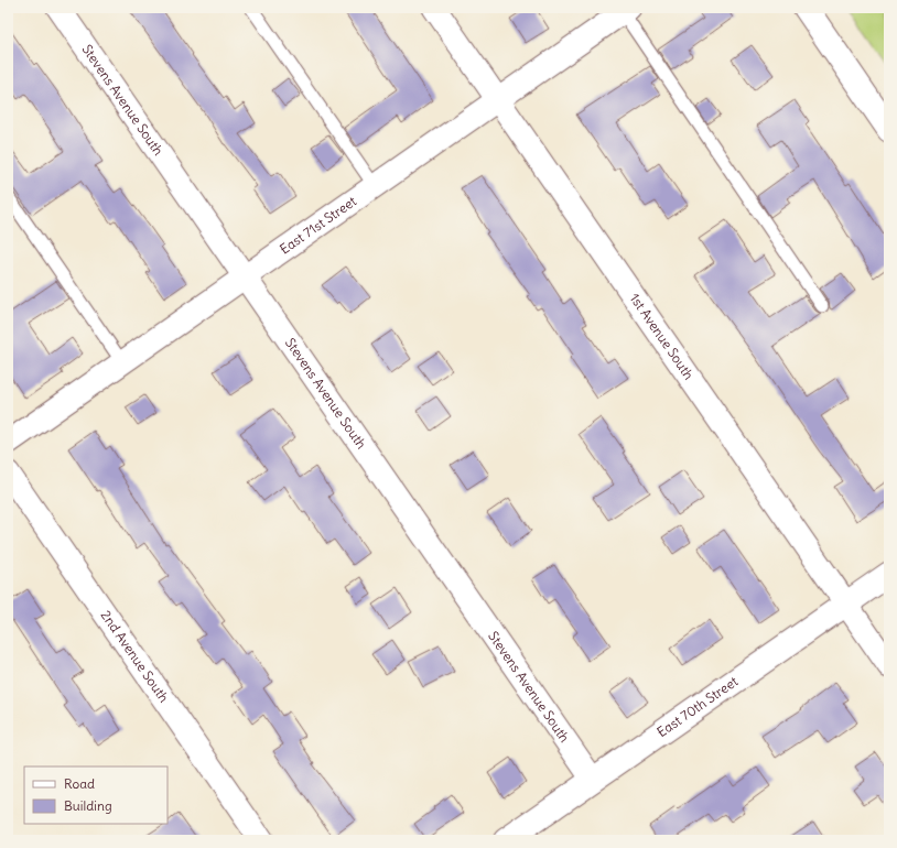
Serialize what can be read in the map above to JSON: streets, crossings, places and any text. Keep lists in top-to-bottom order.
{
  "streets": {
    "street": [
      "Stevens Avenue South",
      "East 71st Street",
      "1st Avenue South",
      "2nd Avenue South",
      "East 70th Street"
    ]
  },
  "crossings": [
    ["Stevens Avenue South", "East 71st Street"],
    ["Stevens Avenue South", "East 70th Street"],
    ["East 71st Street", "1st Avenue South"],
    ["1st Avenue South", "East 70th Street"]
  ],
  "legend": ["Road", "Building"]
}
